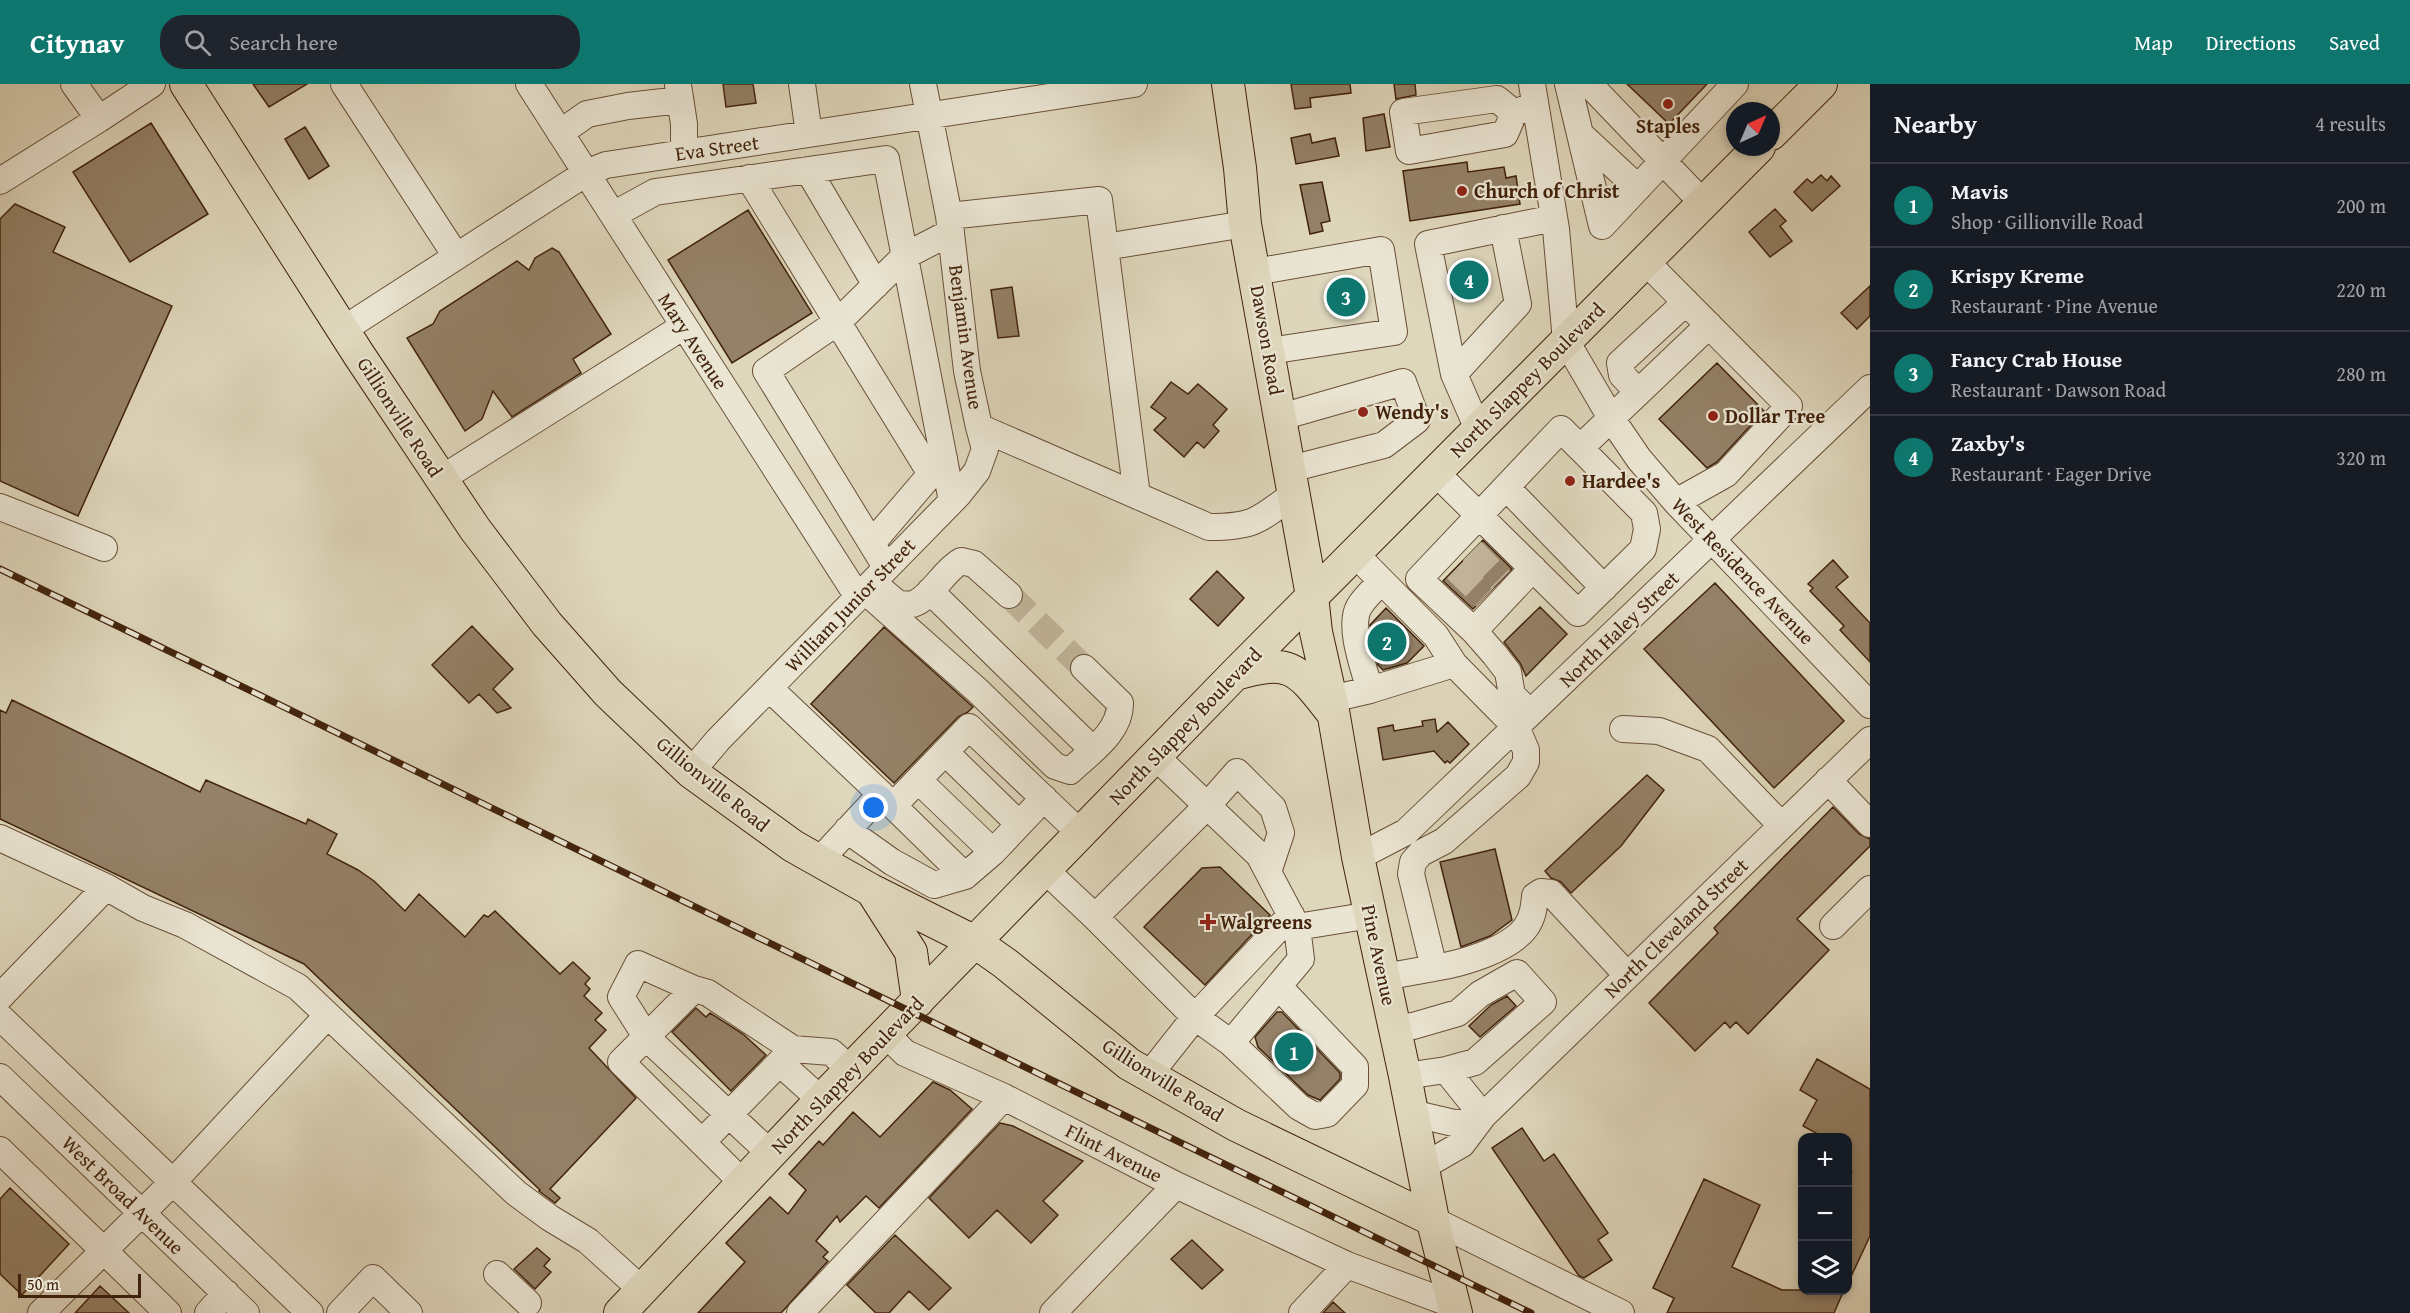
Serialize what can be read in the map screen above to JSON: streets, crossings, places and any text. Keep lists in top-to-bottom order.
{
  "streets": {
    "main road": [
      "Dawson Road",
      "North Slappey Boulevard",
      "Gillionville Road",
      "Pine Avenue"
    ],
    "street": [
      "Eva Street",
      "Benjamin Avenue",
      "Mary Avenue",
      "West Residence Avenue",
      "William Junior Street",
      "North Haley Street",
      "North Cleveland Street",
      "Flint Avenue",
      "West Broad Avenue"
    ]
  },
  "crossings": [
    ["Eva Street", "Benjamin Avenue"],
    ["Eva Street", "Mary Avenue"],
    ["Eva Street", "Gillionville Road"],
    ["Benjamin Avenue", "Dawson Road"],
    ["Benjamin Avenue", "William Junior Street"],
    ["Dawson Road", "North Slappey Boulevard"],
    ["Dawson Road", "Pine Avenue"],
    ["Mary Avenue", "William Junior Street"],
    ["North Slappey Boulevard", "Gillionville Road"],
    ["North Slappey Boulevard", "West Residence Avenue"],
    ["North Slappey Boulevard", "Pine Avenue"],
    ["North Slappey Boulevard", "Flint Avenue"],
    ["Gillionville Road", "William Junior Street"],
    ["Gillionville Road", "Pine Avenue"],
    ["West Residence Avenue", "North Haley Street"],
    ["North Haley Street", "Pine Avenue"],
    ["North Cleveland Street", "Pine Avenue"],
    ["Pine Avenue", "Flint Avenue"]
  ],
  "places": {
    "other": [
      "Staples",
      "Church of Christ",
      "Wendy's",
      "Dollar Tree",
      "Hardee's"
    ],
    "health": ["Walgreens"]
  },
  "scale_bar": "50 m",
  "north": "top right",
  "page": {
    "header": "Citynav",
    "search": "Search here",
    "nav": ["Map", "Directions", "Saved"],
    "heading": ["Nearby", "4 results"],
    "list": [
      {
        "mark": "1",
        "name": "Mavis",
        "note": "Shop · Gillionville Road",
        "value": "200 m"
      },
      {
        "mark": "2",
        "name": "Krispy Kreme",
        "note": "Restaurant · Pine Avenue",
        "value": "220 m"
      },
      {
        "mark": "3",
        "name": "Fancy Crab House",
        "note": "Restaurant · Dawson Road",
        "value": "280 m"
      },
      {
        "mark": "4",
        "name": "Zaxby's",
        "note": "Restaurant · Eager Drive",
        "value": "320 m"
      }
    ],
    "pins": [
      "4",
      "3",
      "2",
      "1"
    ],
    "map_buttons": ["+", "−"],
    "scale": "50 m"
  }
}
